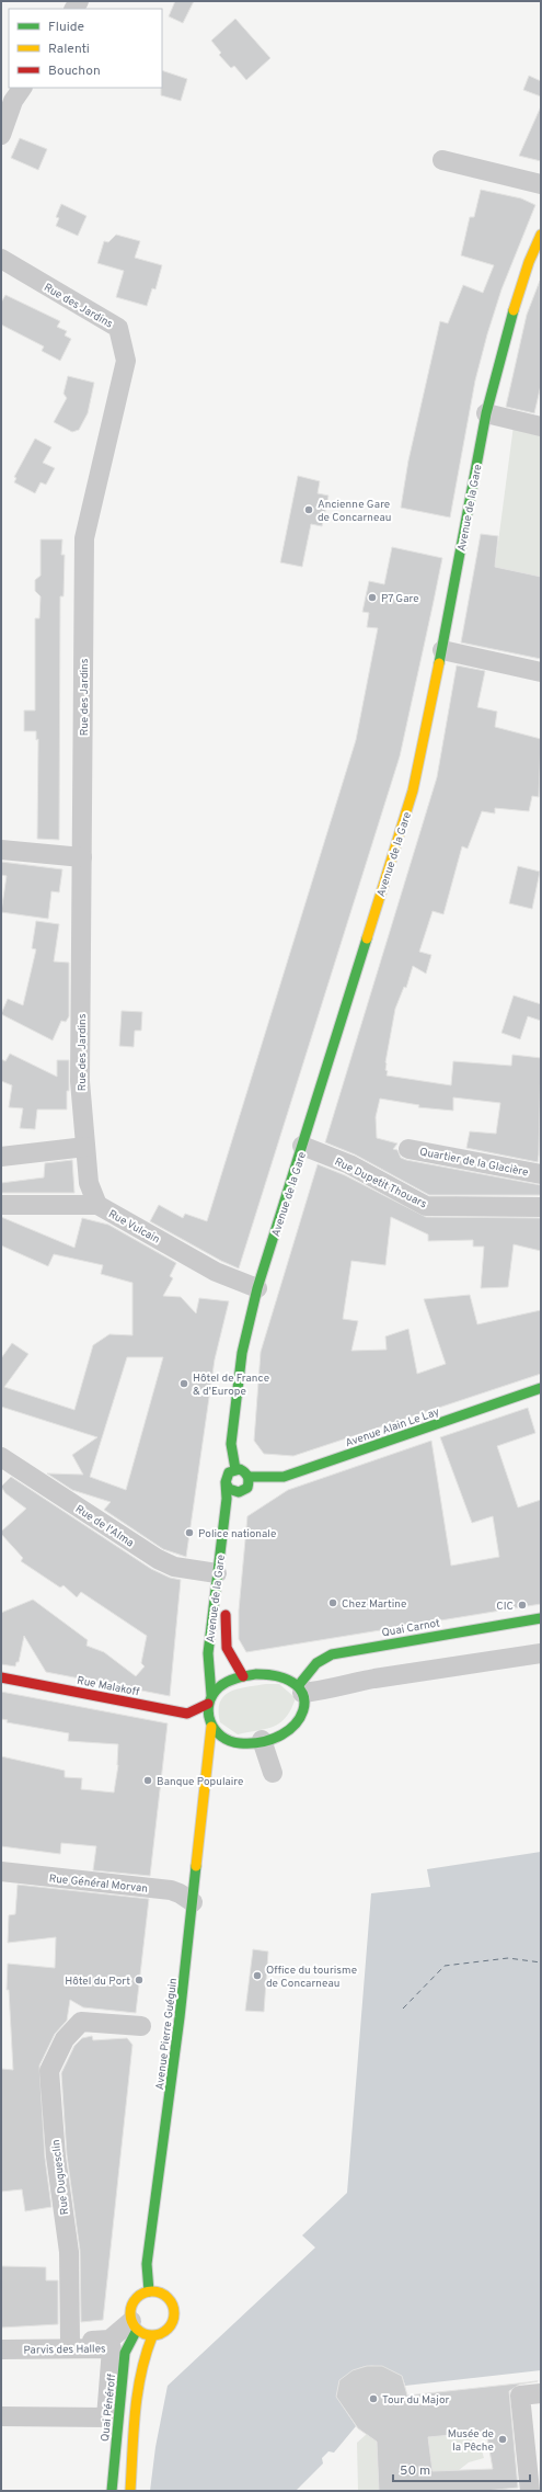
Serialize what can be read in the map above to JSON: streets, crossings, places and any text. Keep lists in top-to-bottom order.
{
  "streets": {
    "main road": [
      "Avenue de la Gare",
      "Avenue Alain Le Lay",
      "Quai Carnot",
      "Rue Malakoff",
      "Avenue Pierre Guéguin",
      "Quai Pénéroff"
    ],
    "street": [
      "Rue des Jardins",
      "Quartier de la Glacière",
      "Rue Dupetit Thouars",
      "Rue Vulcain",
      "Rue de l'Alma",
      "Rue Général Morvan",
      "Rue Duguesclin",
      "Parvis des Halles"
    ]
  },
  "crossings": [
    ["Rue des Jardins", "Rue Vulcain"],
    ["Avenue de la Gare", "Rue Dupetit Thouars"],
    ["Avenue de la Gare", "Rue Vulcain"],
    ["Avenue de la Gare", "Avenue Alain Le Lay"],
    ["Avenue de la Gare", "Rue de l'Alma"],
    ["Avenue de la Gare", "Quai Carnot"],
    ["Avenue de la Gare", "Rue Malakoff"],
    ["Avenue de la Gare", "Avenue Pierre Guéguin"],
    ["Quai Carnot", "Rue Malakoff"],
    ["Quai Carnot", "Avenue Pierre Guéguin"],
    ["Rue Malakoff", "Avenue Pierre Guéguin"],
    ["Rue Général Morvan", "Avenue Pierre Guéguin"],
    ["Avenue Pierre Guéguin", "Quai Pénéroff"]
  ],
  "places": [
    "Ancienne Gare de Concarneau",
    "P7 Gare",
    "Hôtel de France & d'Europe",
    "Police nationale",
    "Chez Martine",
    "CIC",
    "Banque Populaire",
    "Office du tourisme de Concarneau",
    "Hôtel du Port",
    "Tour du Major",
    "Musée de la Pêche"
  ],
  "legend": ["Fluide", "Ralenti", "Bouchon"],
  "scale_bar": "50 m"
}
